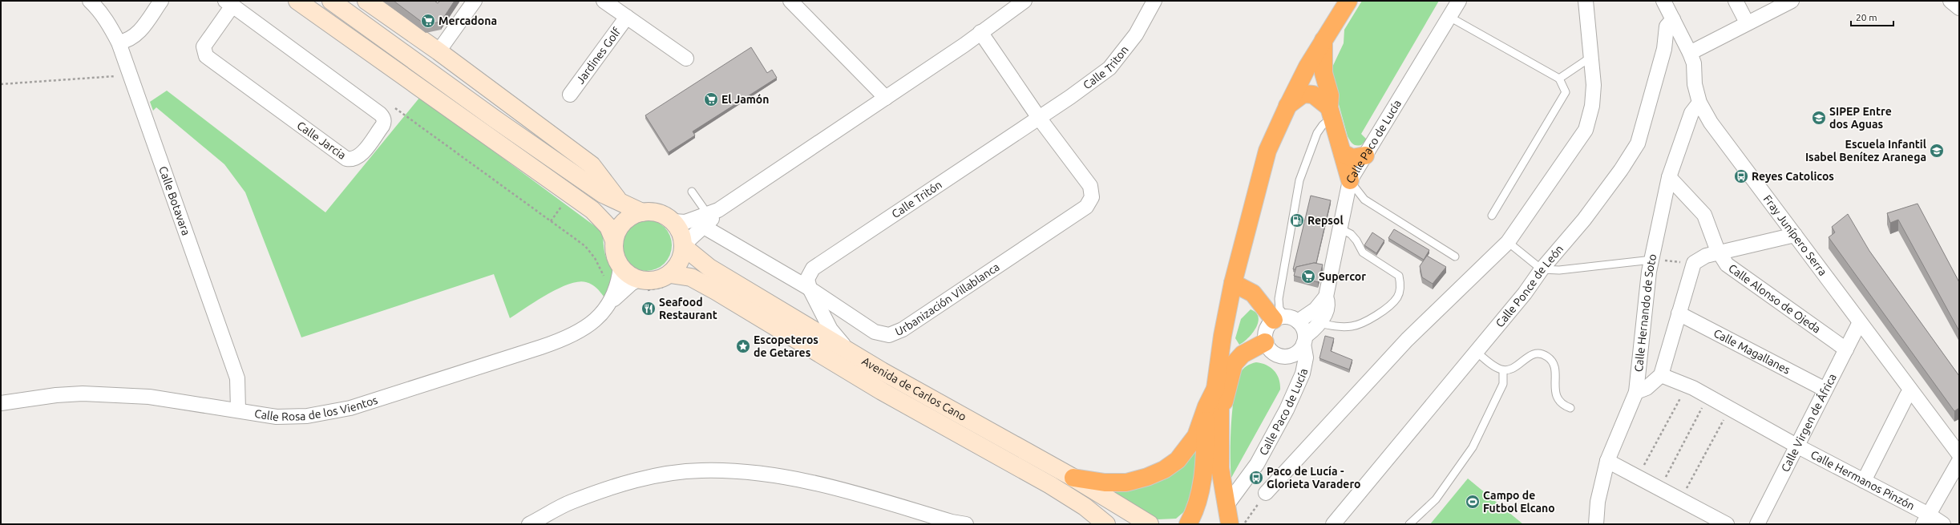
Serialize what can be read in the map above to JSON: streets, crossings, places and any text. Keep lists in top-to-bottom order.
{
  "streets": {
    "street": [
      "Jardines Golf",
      "Calle Triton",
      "Calle Jarcia",
      "Calle Paco de Lucía",
      "Calle Tritón",
      "Calle Botavara",
      "Fray Junípero Serra",
      "Calle Ponce de León",
      "Urbanización Villablanca",
      "Calle Alonso de Ojeda",
      "Calle Hernando de Soto",
      "Calle Magallanes",
      "Avenida de Carlos Cano",
      "Calle Rosa de los Vientos",
      "Calle Virgen de África",
      "Calle Hermanos Pinzón"
    ]
  },
  "crossings": [
    ["Calle Triton", "Calle Tritón"],
    ["Calle Triton", "Urbanización Villablanca"],
    ["Calle Tritón", "Urbanización Villablanca"],
    ["Calle Botavara", "Calle Rosa de los Vientos"],
    ["Fray Junípero Serra", "Calle Ponce de León"],
    ["Fray Junípero Serra", "Calle Hernando de Soto"],
    ["Fray Junípero Serra", "Calle Virgen de África"],
    ["Calle Alonso de Ojeda", "Calle Hernando de Soto"],
    ["Calle Alonso de Ojeda", "Calle Virgen de África"],
    ["Calle Magallanes", "Calle Virgen de África"],
    ["Avenida de Carlos Cano", "Calle Rosa de los Vientos"],
    ["Calle Virgen de África", "Calle Hermanos Pinzón"]
  ],
  "places": {
    "supermarket": ["Mercadona", "El Jamón", "Supercor"],
    "school or university": ["SIPEP Entre dos Aguas", "Escuela Infantil Isabel Benítez Aranega"],
    "bus stop": ["Reyes Catolicos", "Paco de Lucía - Glorieta Varadero"],
    "fuel station": ["Repsol"],
    "restaurant": ["Seafood Restaurant"],
    "place": ["Escopeteros de Getares"],
    "sports": ["Campo de Futbol Elcano"]
  },
  "scale_bar": "20 m"
}
